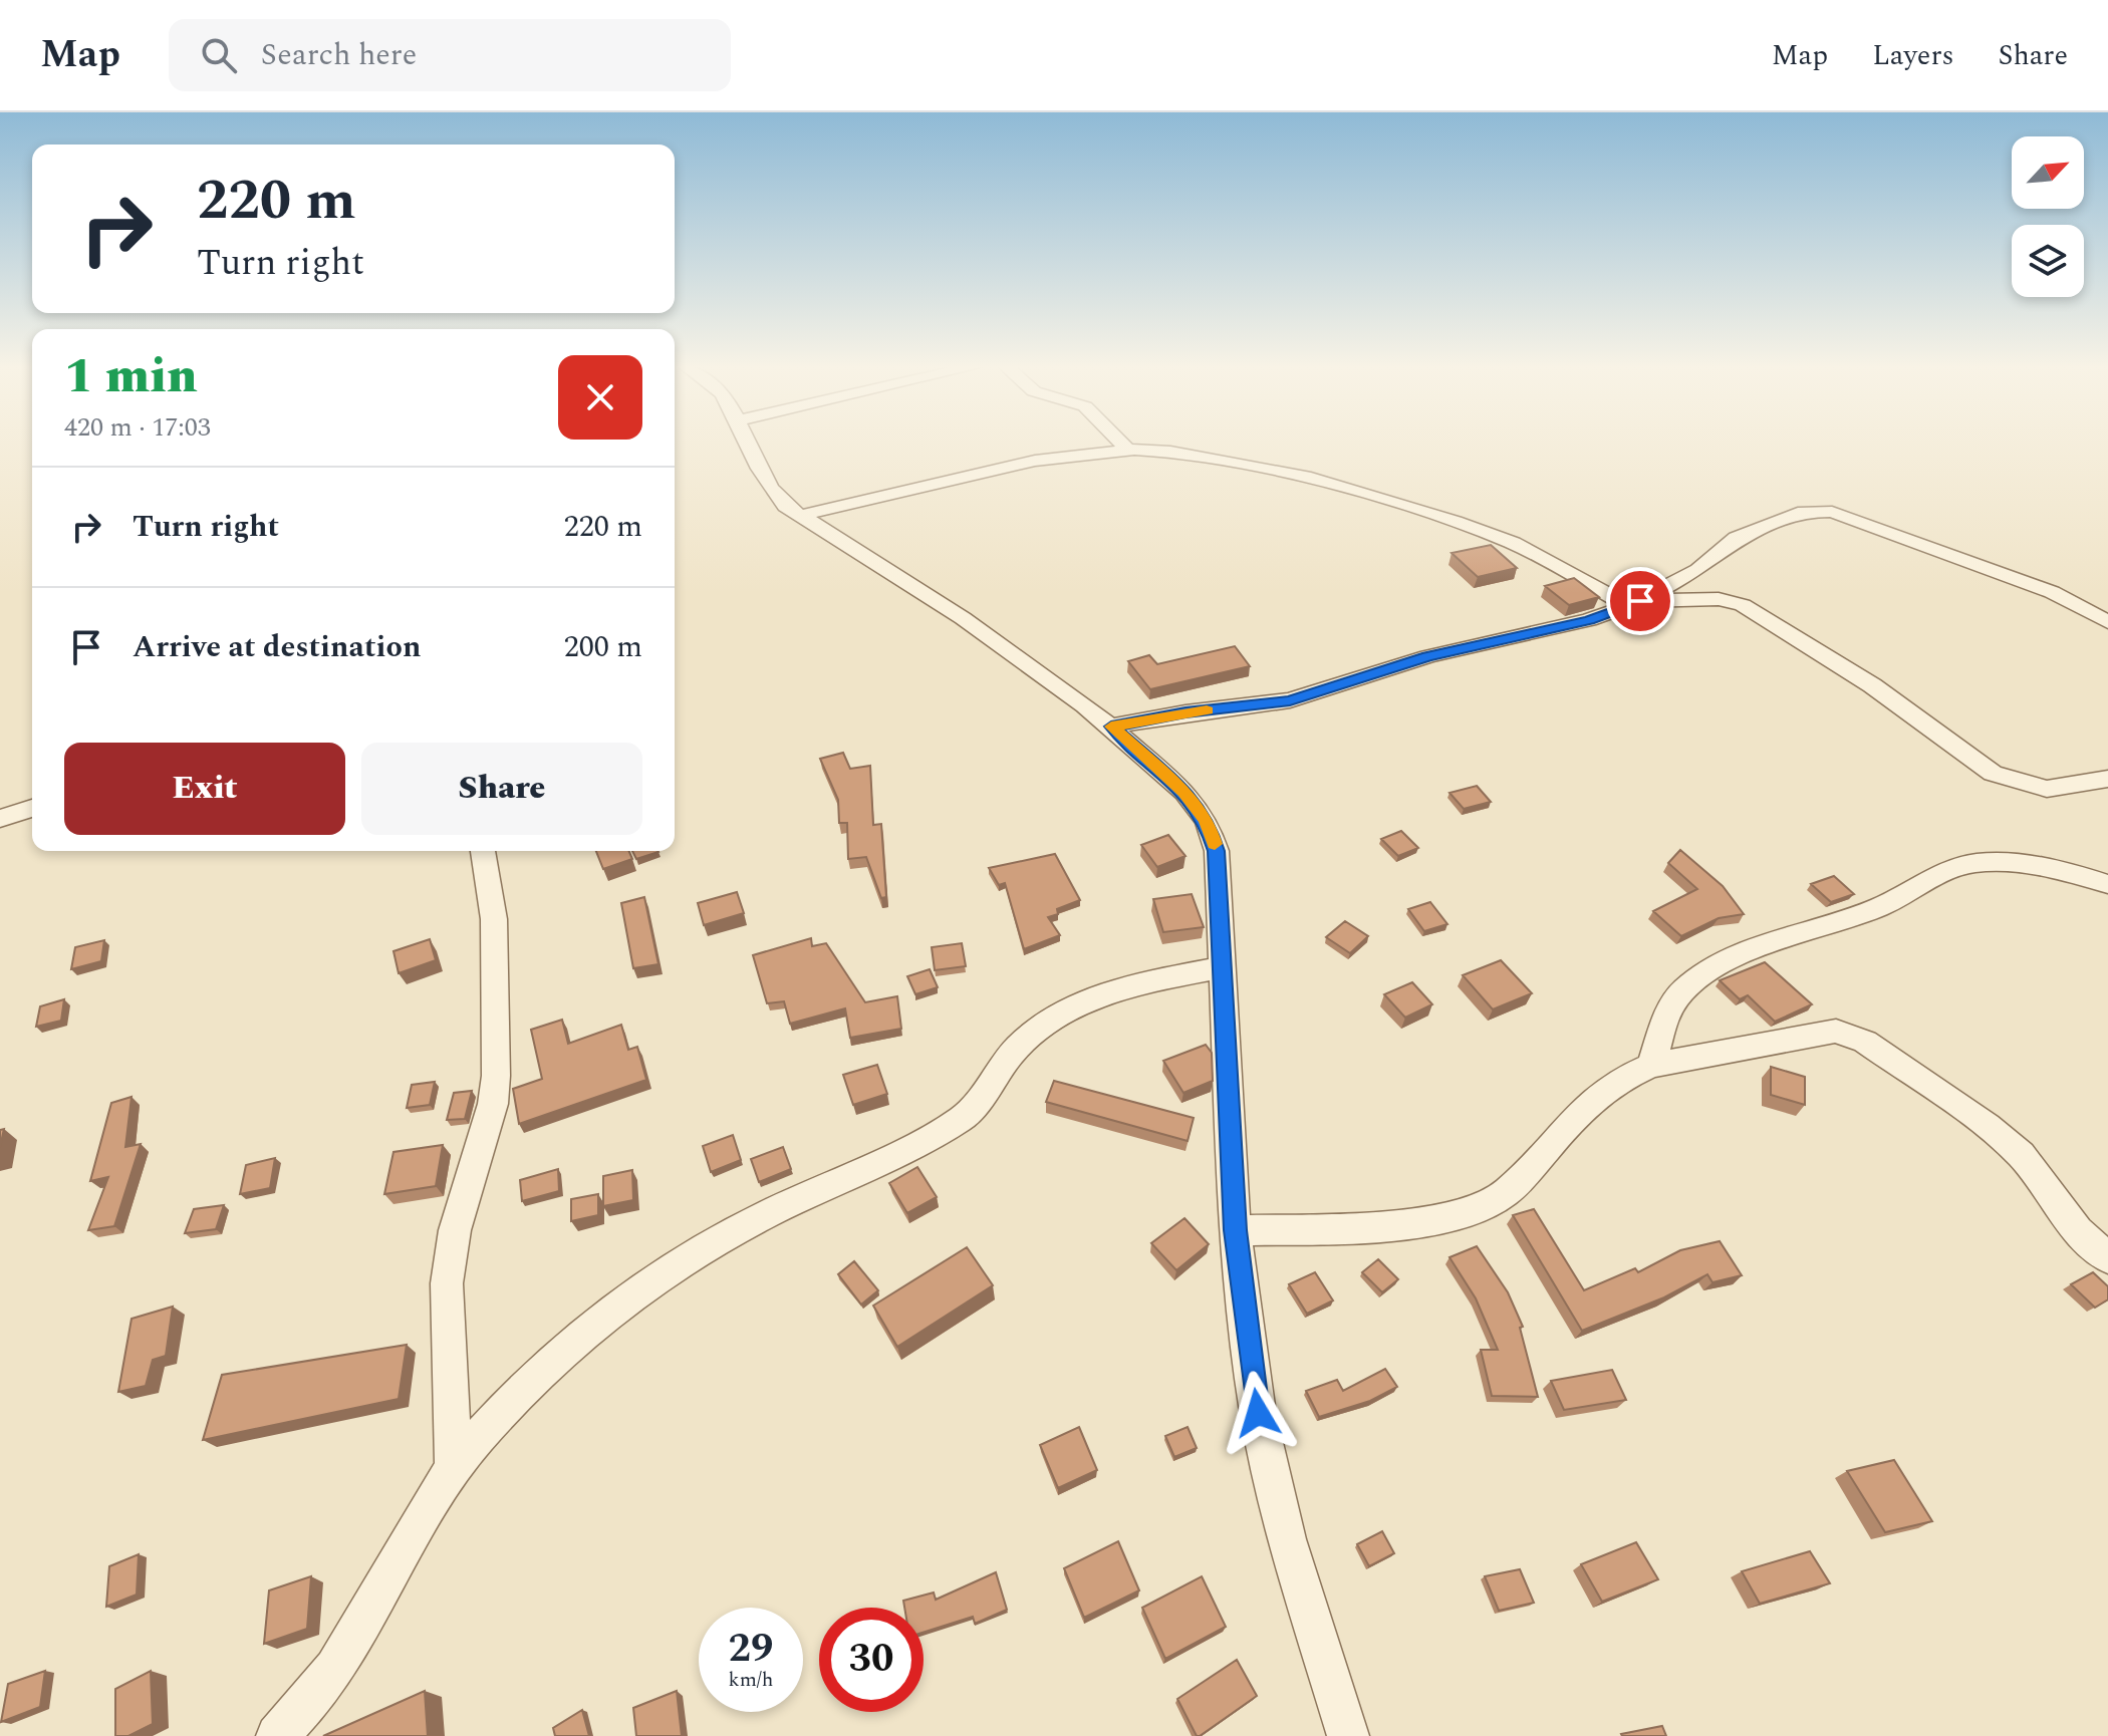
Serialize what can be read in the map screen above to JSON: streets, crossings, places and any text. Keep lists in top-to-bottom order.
{
  "north": "top right",
  "page": {
    "header": "Map",
    "search": "Search here",
    "nav": ["Map", "Layers", "Share"],
    "turn": ["220 m", "Turn right"],
    "heading": ["1 min", "420 m · 17:03"],
    "list": [
      {
        "name": "Turn right",
        "value": "220 m"
      },
      {
        "name": "Arrive at destination",
        "value": "200 m"
      }
    ],
    "buttons": ["Exit", "Share"],
    "speed": "29 km/h",
    "limit": "30"
  }
}
